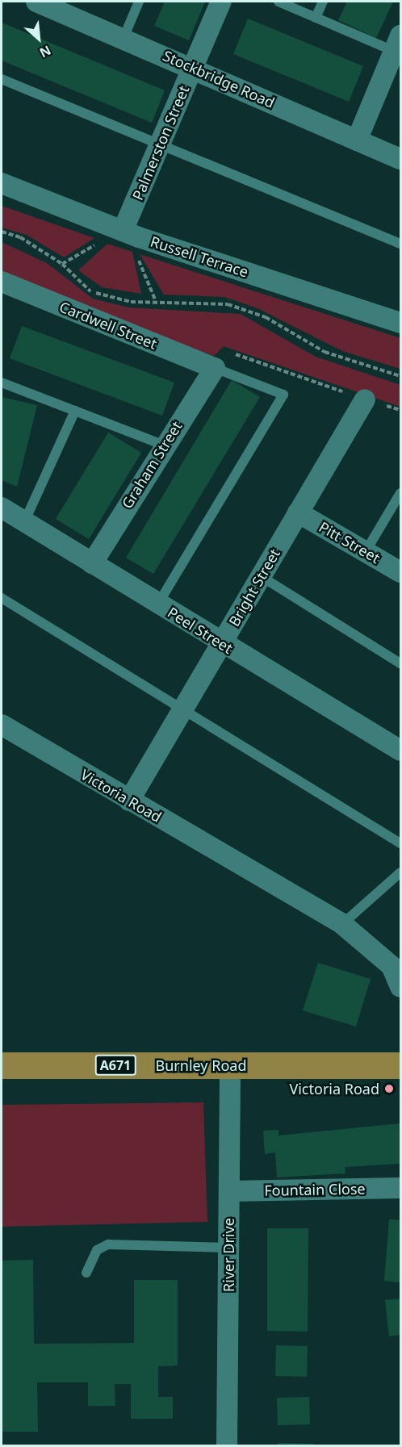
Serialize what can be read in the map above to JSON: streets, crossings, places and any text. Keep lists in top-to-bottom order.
{
  "streets": {
    "main road": ["A671", "Burnley Road"],
    "street": [
      "Stockbridge Road",
      "Palmerston Street",
      "Russell Terrace",
      "Cardwell Street",
      "Graham Street",
      "Pitt Street",
      "Bright Street",
      "Peel Street",
      "Victoria Road",
      "Fountain Close",
      "River Drive"
    ]
  },
  "crossings": [
    ["Stockbridge Road", "Palmerston Street"],
    ["Palmerston Street", "Russell Terrace"],
    ["Cardwell Street", "Graham Street"],
    ["Graham Street", "Peel Street"],
    ["Pitt Street", "Bright Street"],
    ["Bright Street", "Peel Street"],
    ["Bright Street", "Victoria Road"],
    ["Burnley Road", "River Drive"],
    ["Fountain Close", "River Drive"]
  ],
  "places": ["Victoria Road"],
  "north": "bottom right"
}
